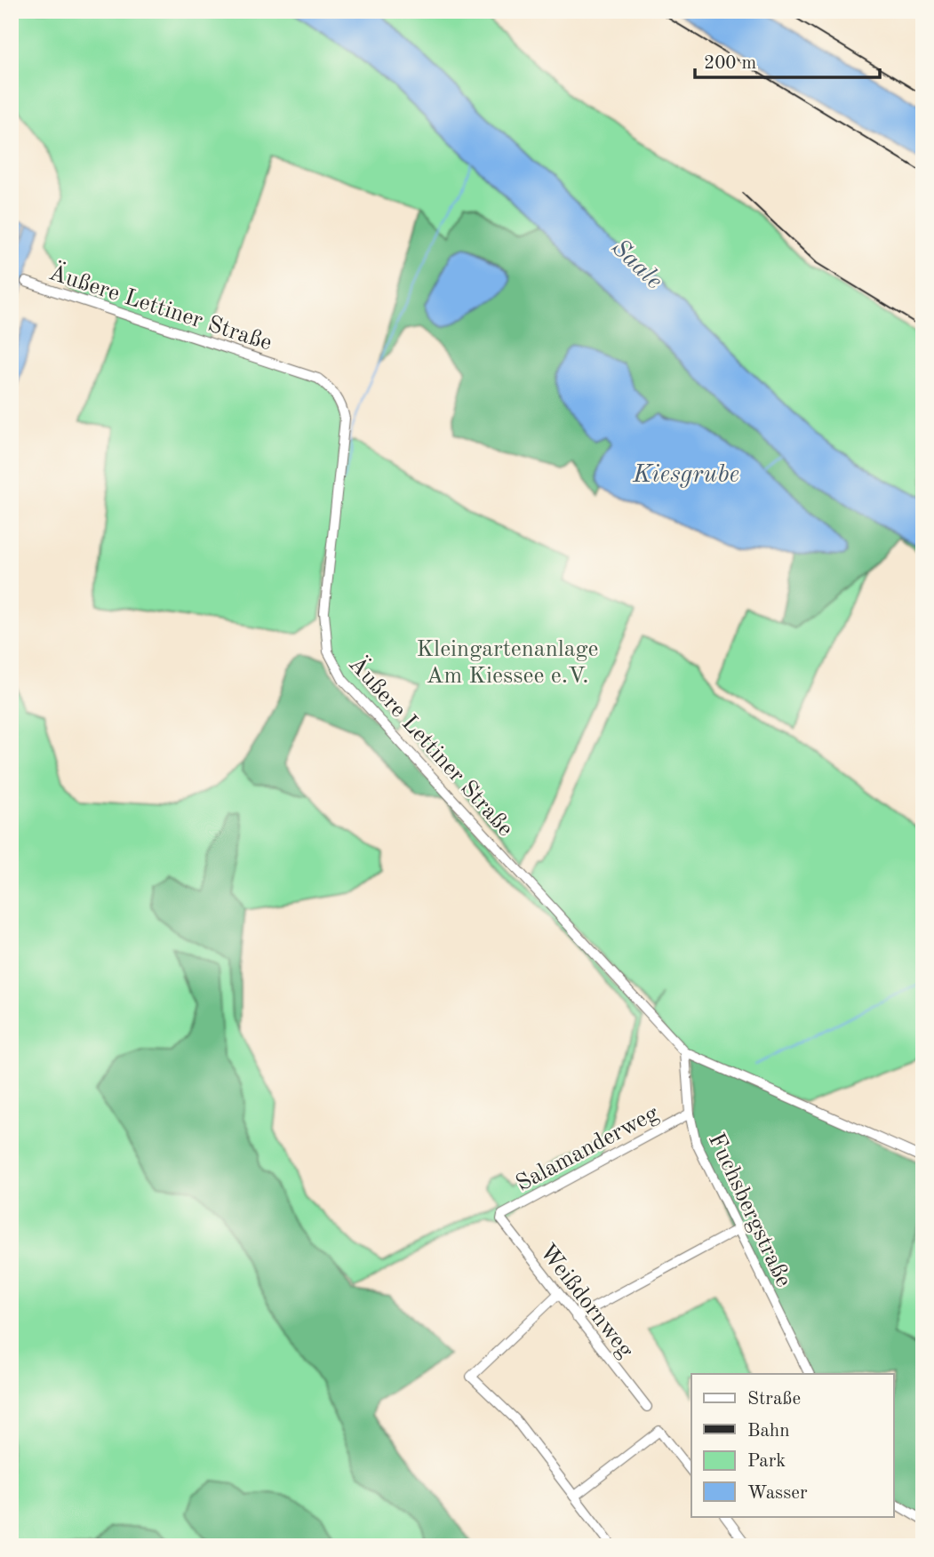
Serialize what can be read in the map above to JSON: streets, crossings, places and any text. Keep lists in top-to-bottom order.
{
  "streets": {
    "street": [
      "Äußere Lettiner Straße",
      "Salamanderweg",
      "Fuchsbergstraße",
      "Weißdornweg"
    ]
  },
  "crossings": [
    ["Äußere Lettiner Straße", "Fuchsbergstraße"],
    ["Salamanderweg", "Fuchsbergstraße"],
    ["Salamanderweg", "Weißdornweg"]
  ],
  "water": ["Saale", "Kiesgrube"],
  "parks": ["Kleingartenanlage Am Kiessee e.V."],
  "legend": [
    "Straße",
    "Bahn",
    "Park",
    "Wasser"
  ],
  "scale_bar": "200 m"
}
